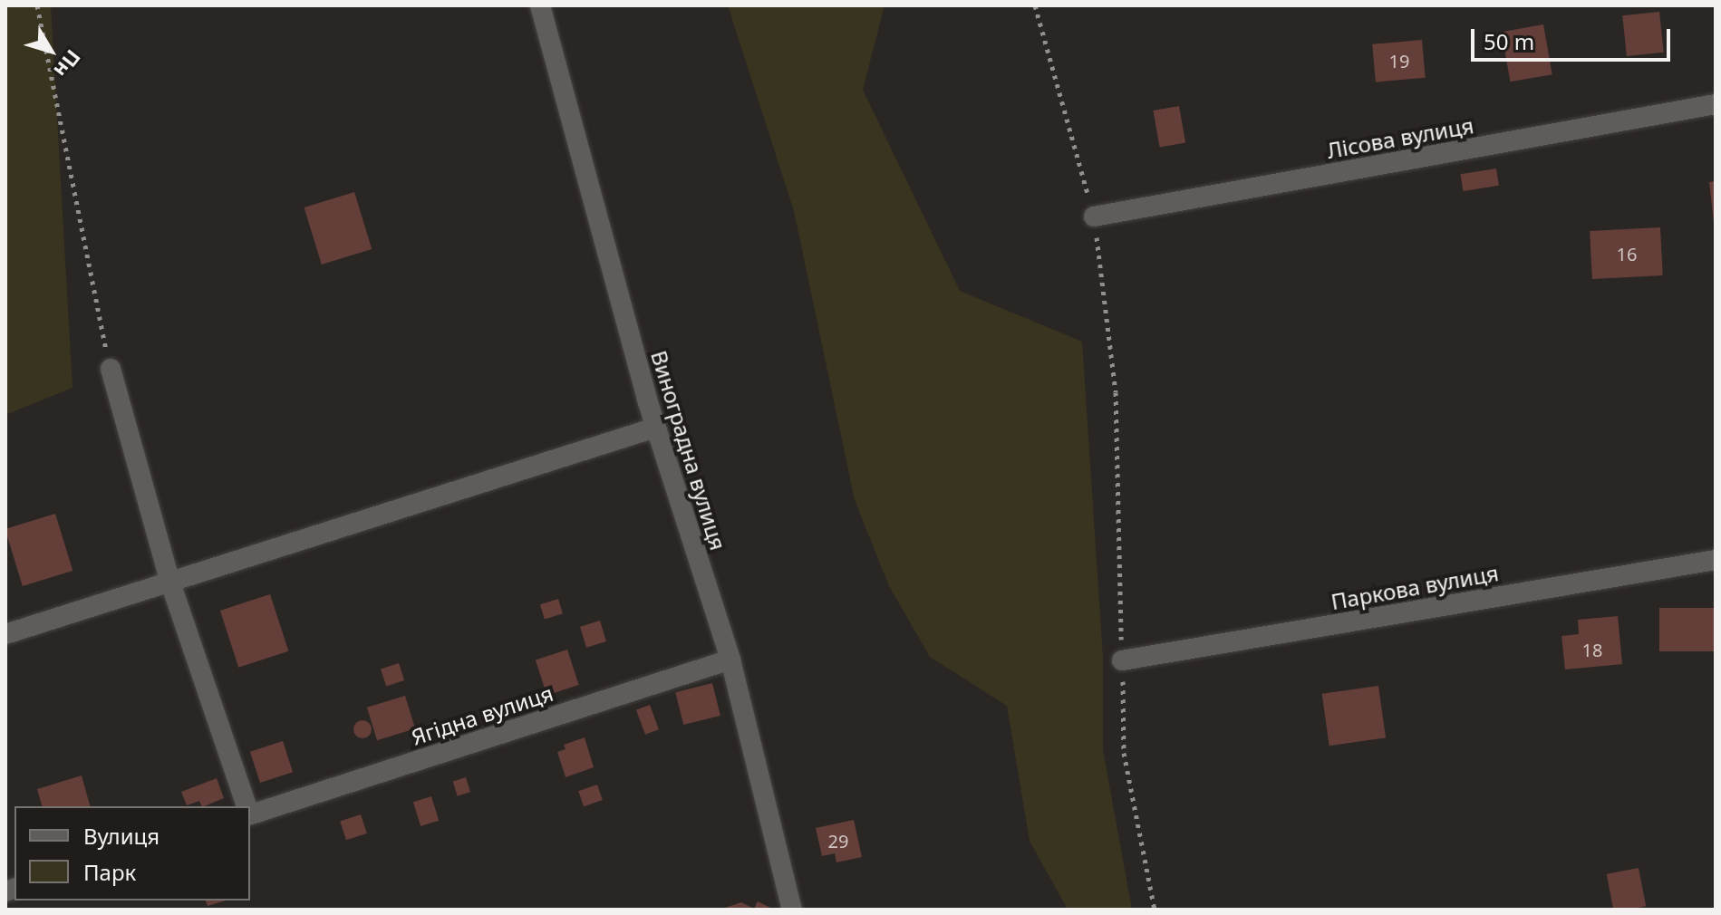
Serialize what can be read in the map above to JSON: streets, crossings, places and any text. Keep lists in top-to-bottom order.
{
  "streets": {
    "street": [
      "Лісова вулиця",
      "Виноградна вулиця",
      "Паркова вулиця",
      "Ягідна вулиця"
    ]
  },
  "crossings": [
    ["Виноградна вулиця", "Ягідна вулиця"]
  ],
  "house_numbers": [
    "19",
    "16",
    "18",
    "29"
  ],
  "legend": ["Вулиця", "Парк"],
  "scale_bar": "50 m",
  "north": "bottom right"
}
